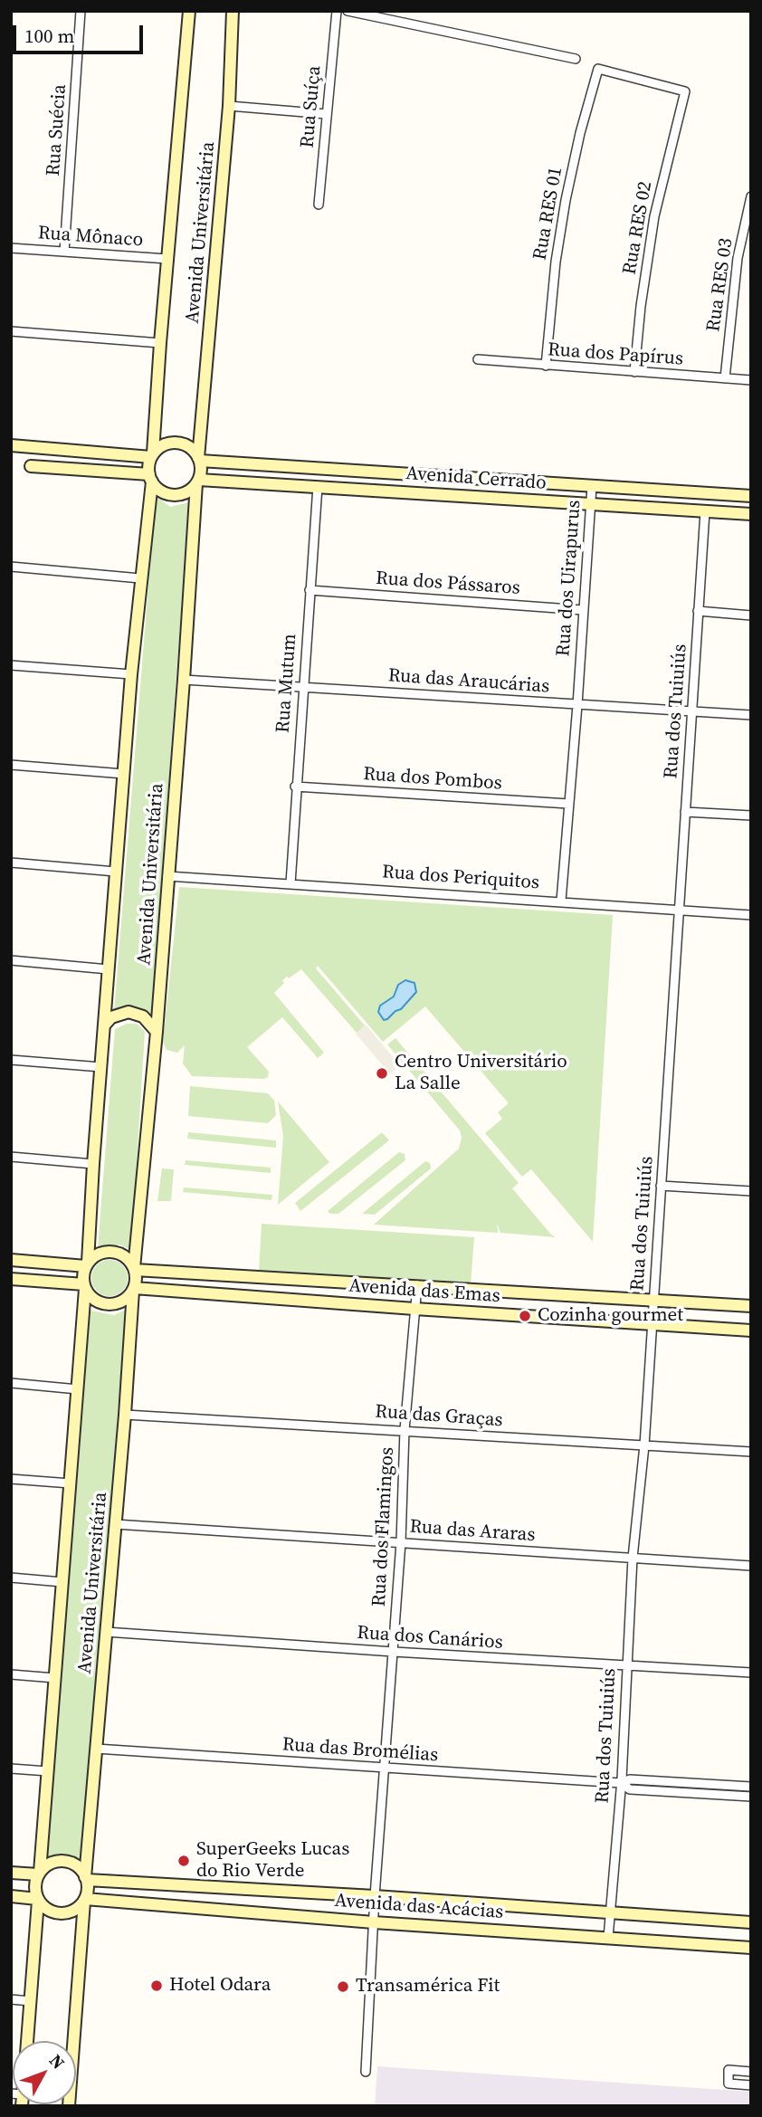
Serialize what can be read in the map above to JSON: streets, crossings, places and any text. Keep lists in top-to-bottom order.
{
  "streets": {
    "main road": [
      "Avenida Universitária",
      "Avenida Cerrado",
      "Avenida das Emas",
      "Avenida das Acácias"
    ],
    "street": [
      "Rua Suíça",
      "Rua Suécia",
      "Rua RES 01",
      "Rua RES 02",
      "Rua Mônaco",
      "Rua RES 03",
      "Rua dos Papírus",
      "Rua dos Uirapurus",
      "Rua dos Pássaros",
      "Rua das Araucárias",
      "Rua Mutum",
      "Rua dos Tuiuiús",
      "Rua dos Pombos",
      "Rua dos Periquitos",
      "Rua das Graças",
      "Rua dos Flamingos",
      "Rua das Araras",
      "Rua dos Canários",
      "Rua das Bromélias"
    ]
  },
  "crossings": [
    ["Rua Suécia", "Rua Mônaco"],
    ["Rua RES 01", "Rua RES 02"],
    ["Rua RES 01", "Rua dos Papírus"],
    ["Rua RES 02", "Rua dos Papírus"],
    ["Avenida Universitária", "Rua Mônaco"],
    ["Avenida Universitária", "Avenida Cerrado"],
    ["Avenida Universitária", "Rua das Araucárias"],
    ["Avenida Universitária", "Rua dos Periquitos"],
    ["Avenida Universitária", "Avenida das Emas"],
    ["Avenida Universitária", "Rua das Graças"],
    ["Avenida Universitária", "Rua das Araras"],
    ["Avenida Universitária", "Rua dos Canários"],
    ["Avenida Universitária", "Rua das Bromélias"],
    ["Avenida Universitária", "Avenida das Acácias"],
    ["Rua RES 03", "Rua dos Papírus"],
    ["Avenida Cerrado", "Rua dos Uirapurus"],
    ["Avenida Cerrado", "Rua Mutum"],
    ["Avenida Cerrado", "Rua dos Tuiuiús"],
    ["Rua dos Uirapurus", "Rua dos Pássaros"],
    ["Rua dos Uirapurus", "Rua das Araucárias"],
    ["Rua dos Uirapurus", "Rua dos Pombos"],
    ["Rua dos Uirapurus", "Rua dos Periquitos"],
    ["Rua dos Pássaros", "Rua Mutum"],
    ["Rua das Araucárias", "Rua Mutum"],
    ["Rua das Araucárias", "Rua dos Tuiuiús"],
    ["Rua Mutum", "Rua dos Pombos"],
    ["Rua Mutum", "Rua dos Periquitos"],
    ["Rua dos Tuiuiús", "Rua dos Periquitos"],
    ["Rua dos Tuiuiús", "Avenida das Emas"],
    ["Rua dos Tuiuiús", "Rua das Graças"],
    ["Rua dos Tuiuiús", "Rua das Araras"],
    ["Rua dos Tuiuiús", "Rua dos Canários"],
    ["Rua dos Tuiuiús", "Rua das Bromélias"],
    ["Rua dos Tuiuiús", "Avenida das Acácias"],
    ["Avenida das Emas", "Rua dos Flamingos"],
    ["Rua das Graças", "Rua dos Flamingos"],
    ["Rua dos Flamingos", "Rua das Araras"],
    ["Rua dos Flamingos", "Rua dos Canários"],
    ["Rua dos Flamingos", "Rua das Bromélias"],
    ["Rua dos Flamingos", "Avenida das Acácias"]
  ],
  "places": [
    "Centro Universitário La Salle",
    "Cozinha gourmet",
    "SuperGeeks Lucas do Rio Verde",
    "Hotel Odara",
    "Transamérica Fit"
  ],
  "scale_bar": "100 m",
  "north": "top right"
}
